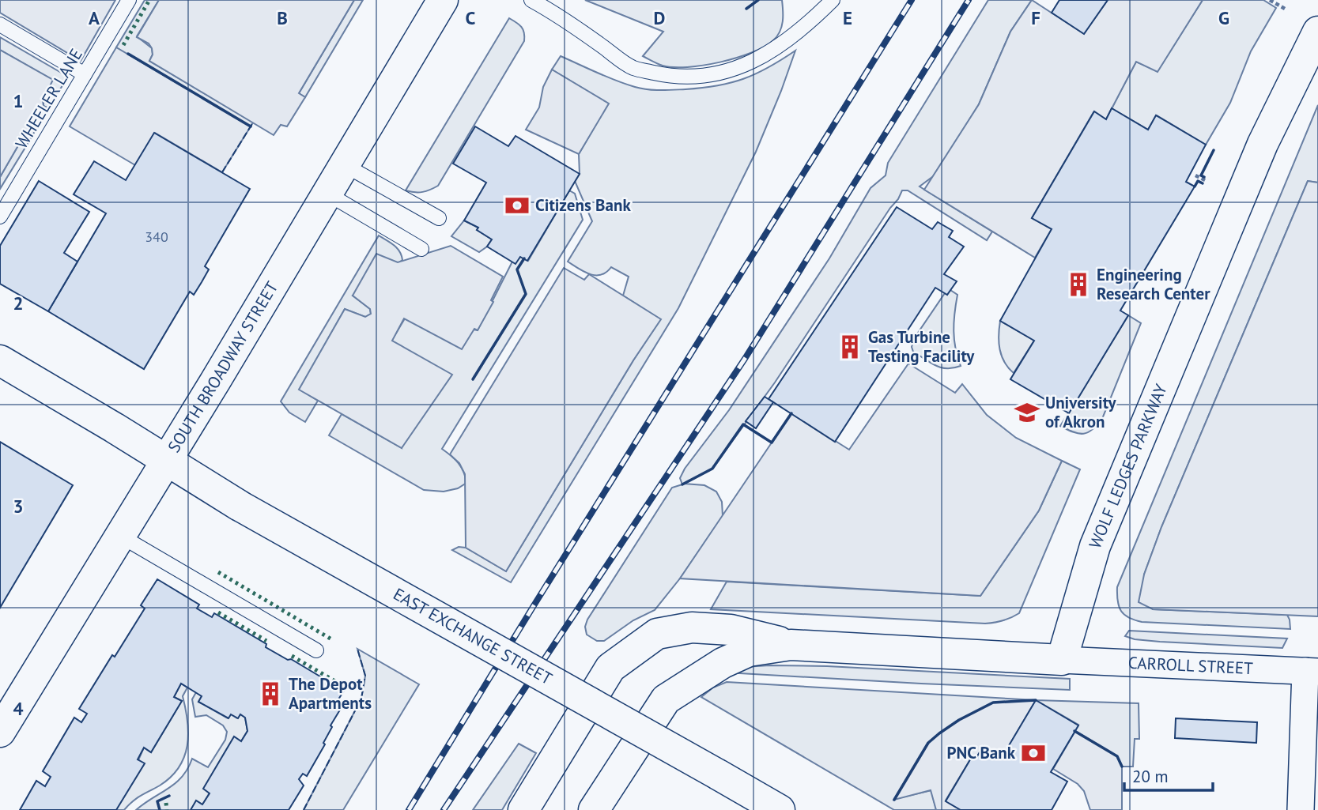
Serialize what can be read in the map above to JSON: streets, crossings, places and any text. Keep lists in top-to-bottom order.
{
  "streets": {
    "main road": ["SOUTH BROADWAY STREET", "WOLF LEDGES PARKWAY", "EAST EXCHANGE STREET"],
    "street": ["CARROLL STREET"],
    "lane": ["WHEELER LANE"]
  },
  "crossings": [
    ["SOUTH BROADWAY STREET", "EAST EXCHANGE STREET"],
    ["WOLF LEDGES PARKWAY", "CARROLL STREET"]
  ],
  "places": {
    "bank": ["Citizens Bank", "PNC Bank"],
    "building": ["Engineering Research Center", "Gas Turbine Testing Facility", "The Depot Apartments"],
    "school or university": ["University of Akron"]
  },
  "house_numbers": ["340"],
  "scale_bar": "20 m",
  "grid": {
    "columns": [
      "A",
      "B",
      "C",
      "D",
      "E",
      "F",
      "G"
    ],
    "rows": [
      "1",
      "2",
      "3",
      "4"
    ]
  }
}
